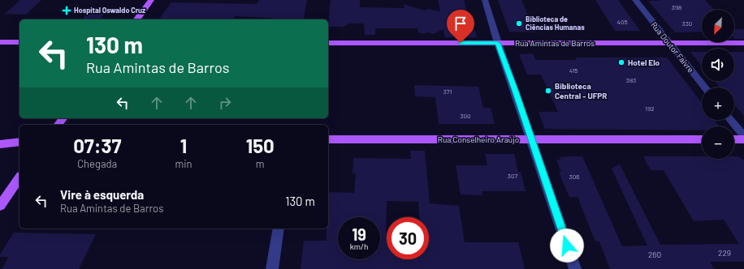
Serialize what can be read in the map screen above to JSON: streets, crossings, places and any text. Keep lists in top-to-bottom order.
{
  "streets": {
    "main road": ["Rua Amintas de Barros", "Rua Conselheiro Araújo"],
    "street": ["Rua Doutor Faivre"]
  },
  "crossings": [
    ["Rua Amintas de Barros", "Rua Doutor Faivre"]
  ],
  "places": {
    "health": ["Hospital Oswaldo Cruz"],
    "other": ["Biblioteca de Ciências Humanas", "Hotel Elo", "Biblioteca Central - UFPR"]
  },
  "house_numbers": [
    "398",
    "405",
    "330",
    "415",
    "383",
    "371",
    "192",
    "300",
    "307",
    "306",
    "229",
    "260"
  ],
  "north": "bottom left",
  "page": {
    "map_buttons": ["+", "−"],
    "turn": ["130 m", "Rua Amintas de Barros"],
    "eta": [
      "07:37",
      "Chegada",
      "1",
      "min",
      "150",
      "m"
    ],
    "list": [
      {
        "name": "Vire à esquerda",
        "note": "Rua Amintas de Barros",
        "value": "130 m"
      }
    ],
    "speed": "19 km/h",
    "limit": "30"
  }
}
